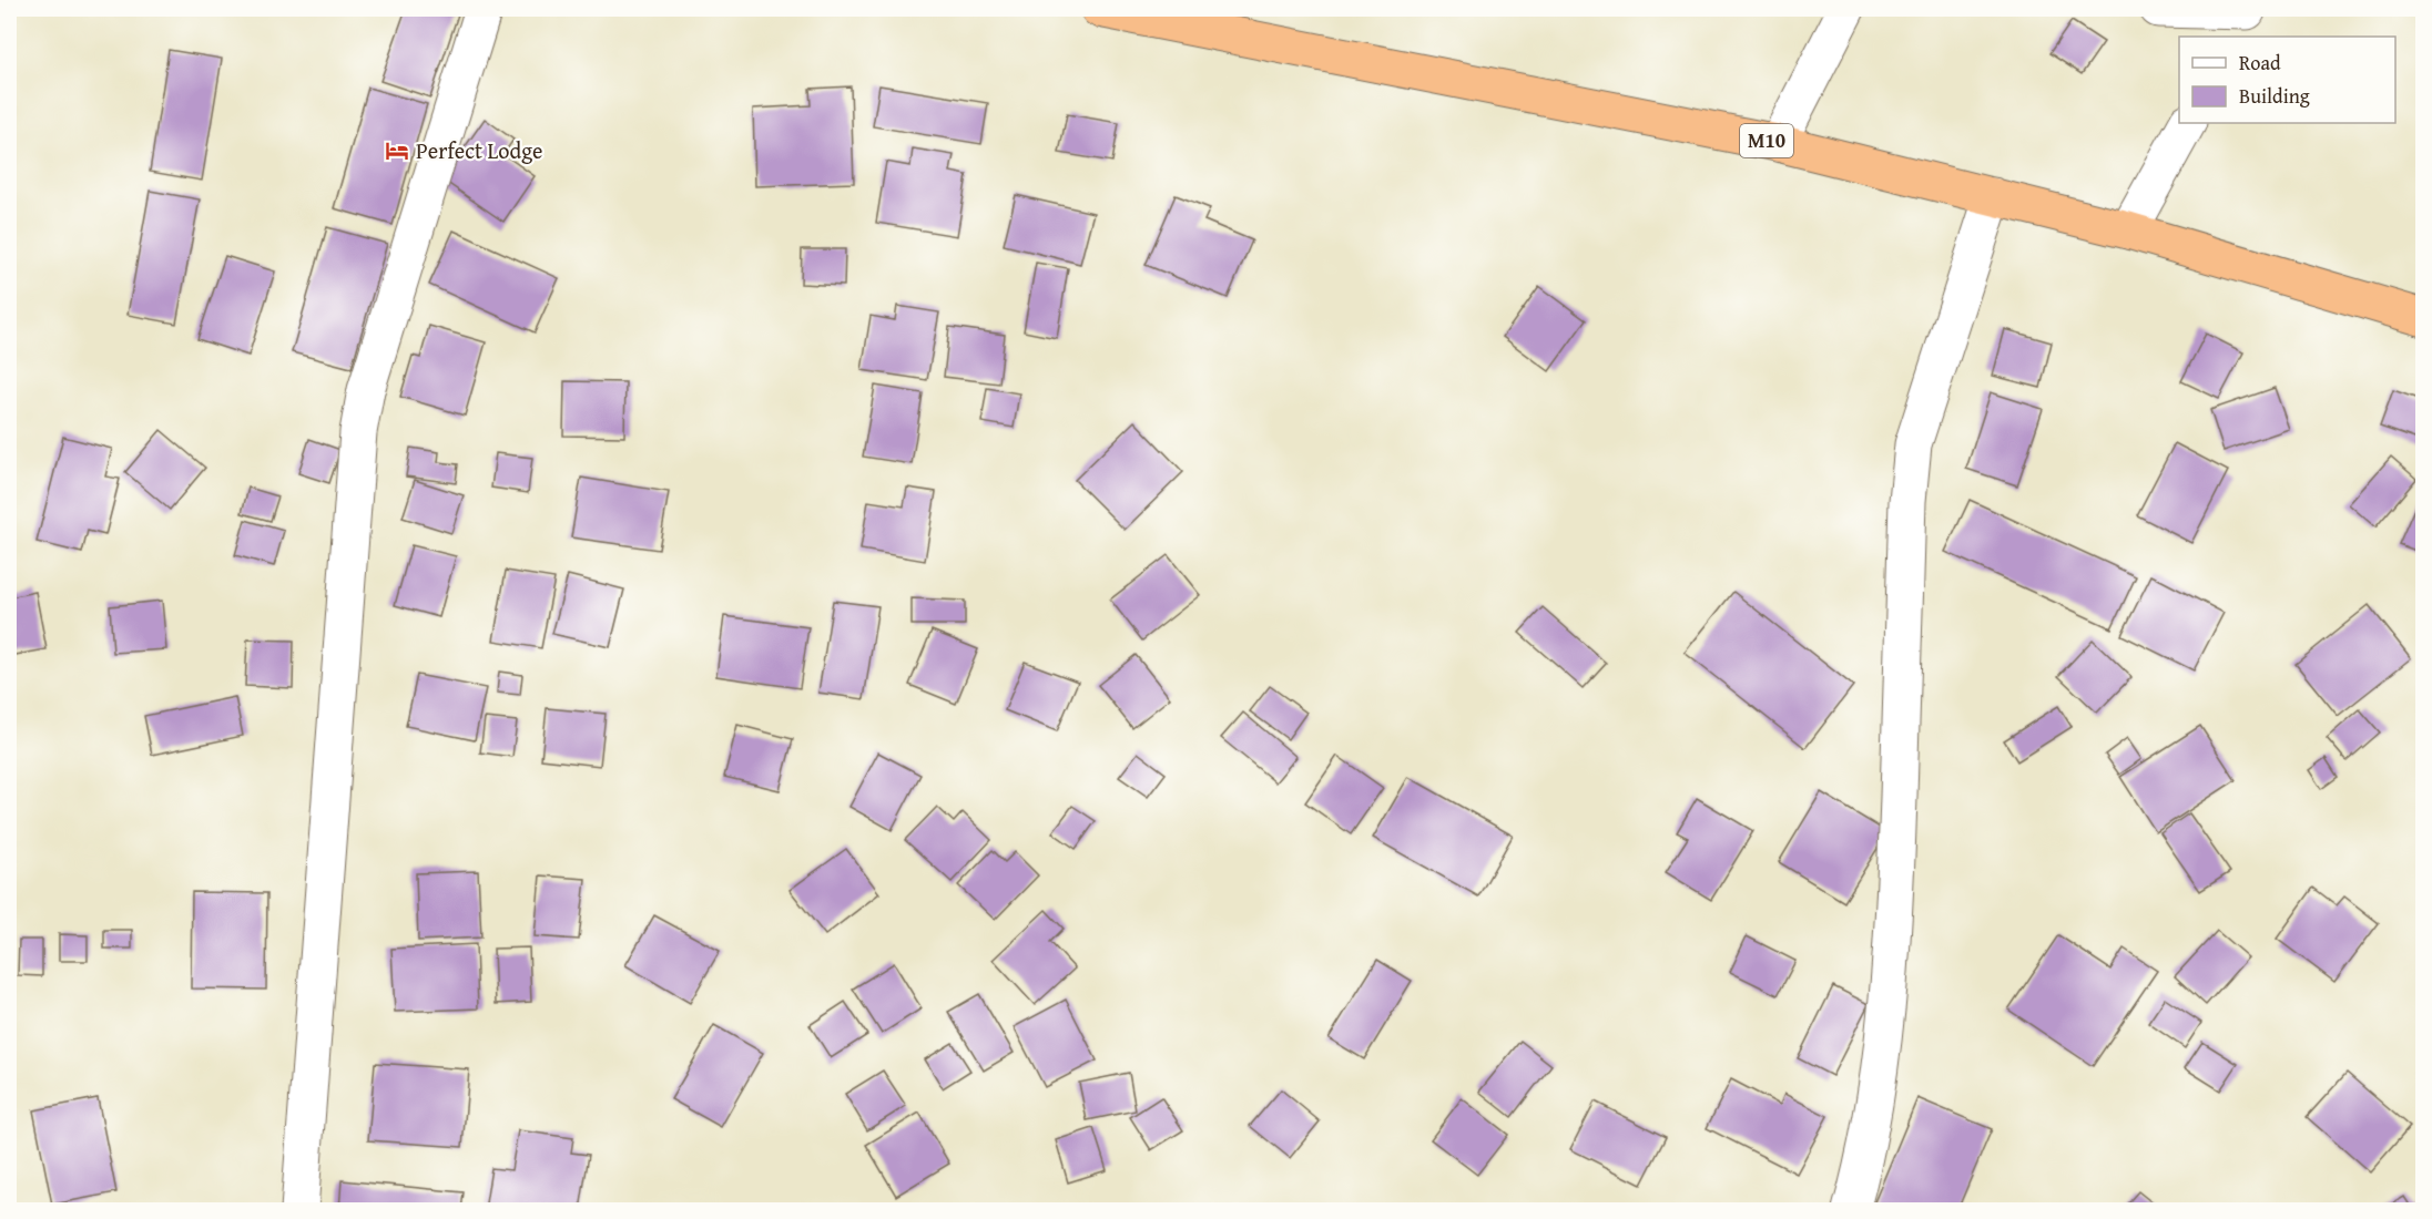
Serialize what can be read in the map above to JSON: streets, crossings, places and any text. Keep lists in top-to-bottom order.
{
  "streets": {
    "highway": ["M10"]
  },
  "places": {
    "hotel": ["Perfect Lodge"]
  },
  "legend": ["Road", "Building"]
}
